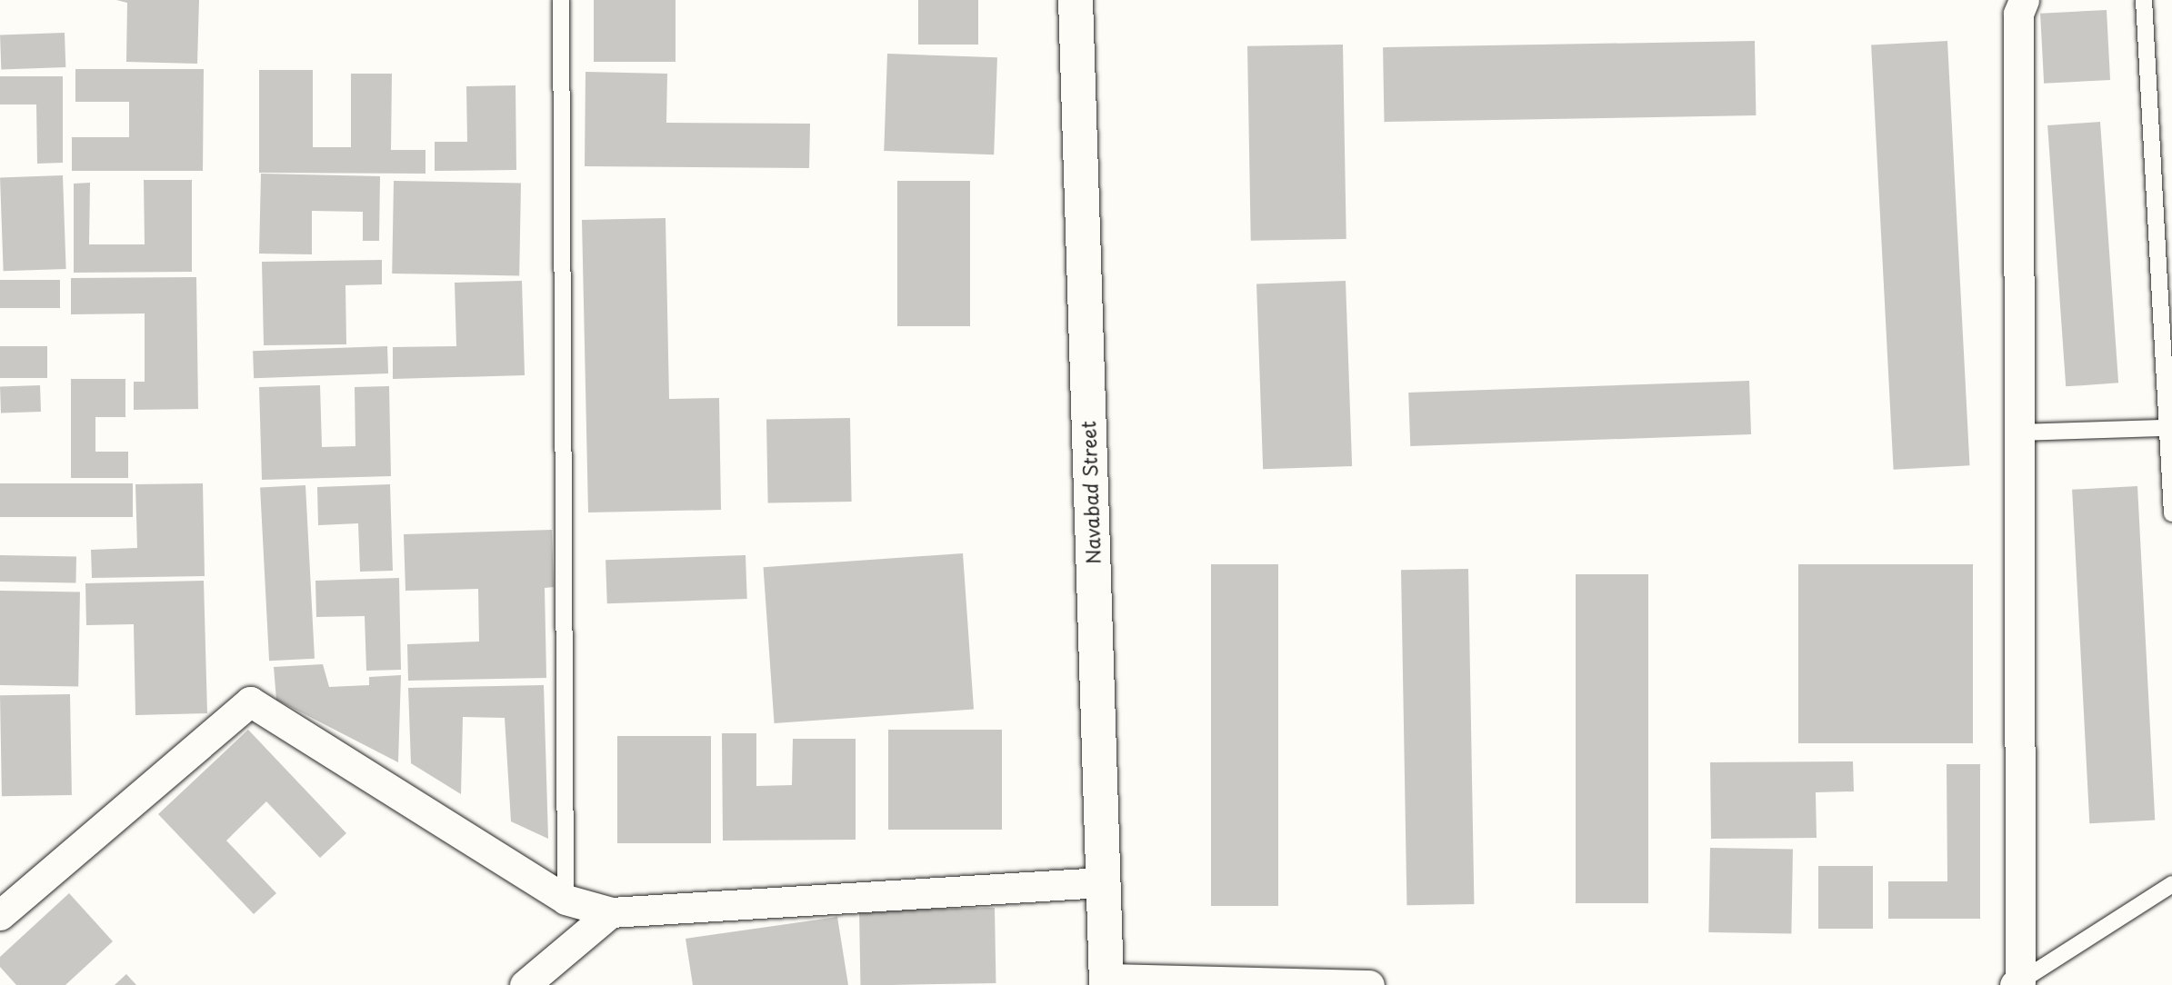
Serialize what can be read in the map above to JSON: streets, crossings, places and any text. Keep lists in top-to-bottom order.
{
  "streets": {
    "street": ["Navabad Street"]
  }
}
